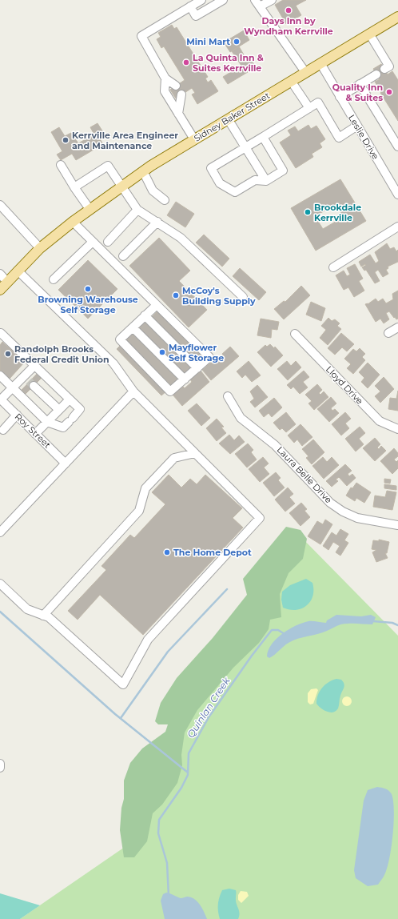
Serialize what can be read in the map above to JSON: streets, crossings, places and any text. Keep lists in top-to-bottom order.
{
  "streets": {
    "main road": ["Sidney Baker Street"],
    "street": [
      "Leslie Drive",
      "Lloyd Drive",
      "Roy Street",
      "Laura Belle Drive"
    ]
  },
  "crossings": [
    ["Sidney Baker Street", "Leslie Drive"]
  ],
  "water": ["Quinlan Creek"],
  "places": [
    "Days Inn by Wyndham Kerrville",
    "Mini Mart",
    "La Quinta Inn & Suites Kerrville",
    "Quality Inn & Suites",
    "Kerrville Area Engineer and Maintenance",
    "Brookdale Kerrville",
    "Browning Warehouse Self Storage",
    "McCoy's Building Supply",
    "Mayflower Self Storage",
    "Randolph Brooks Federal Credit Union",
    "The Home Depot"
  ]
}
